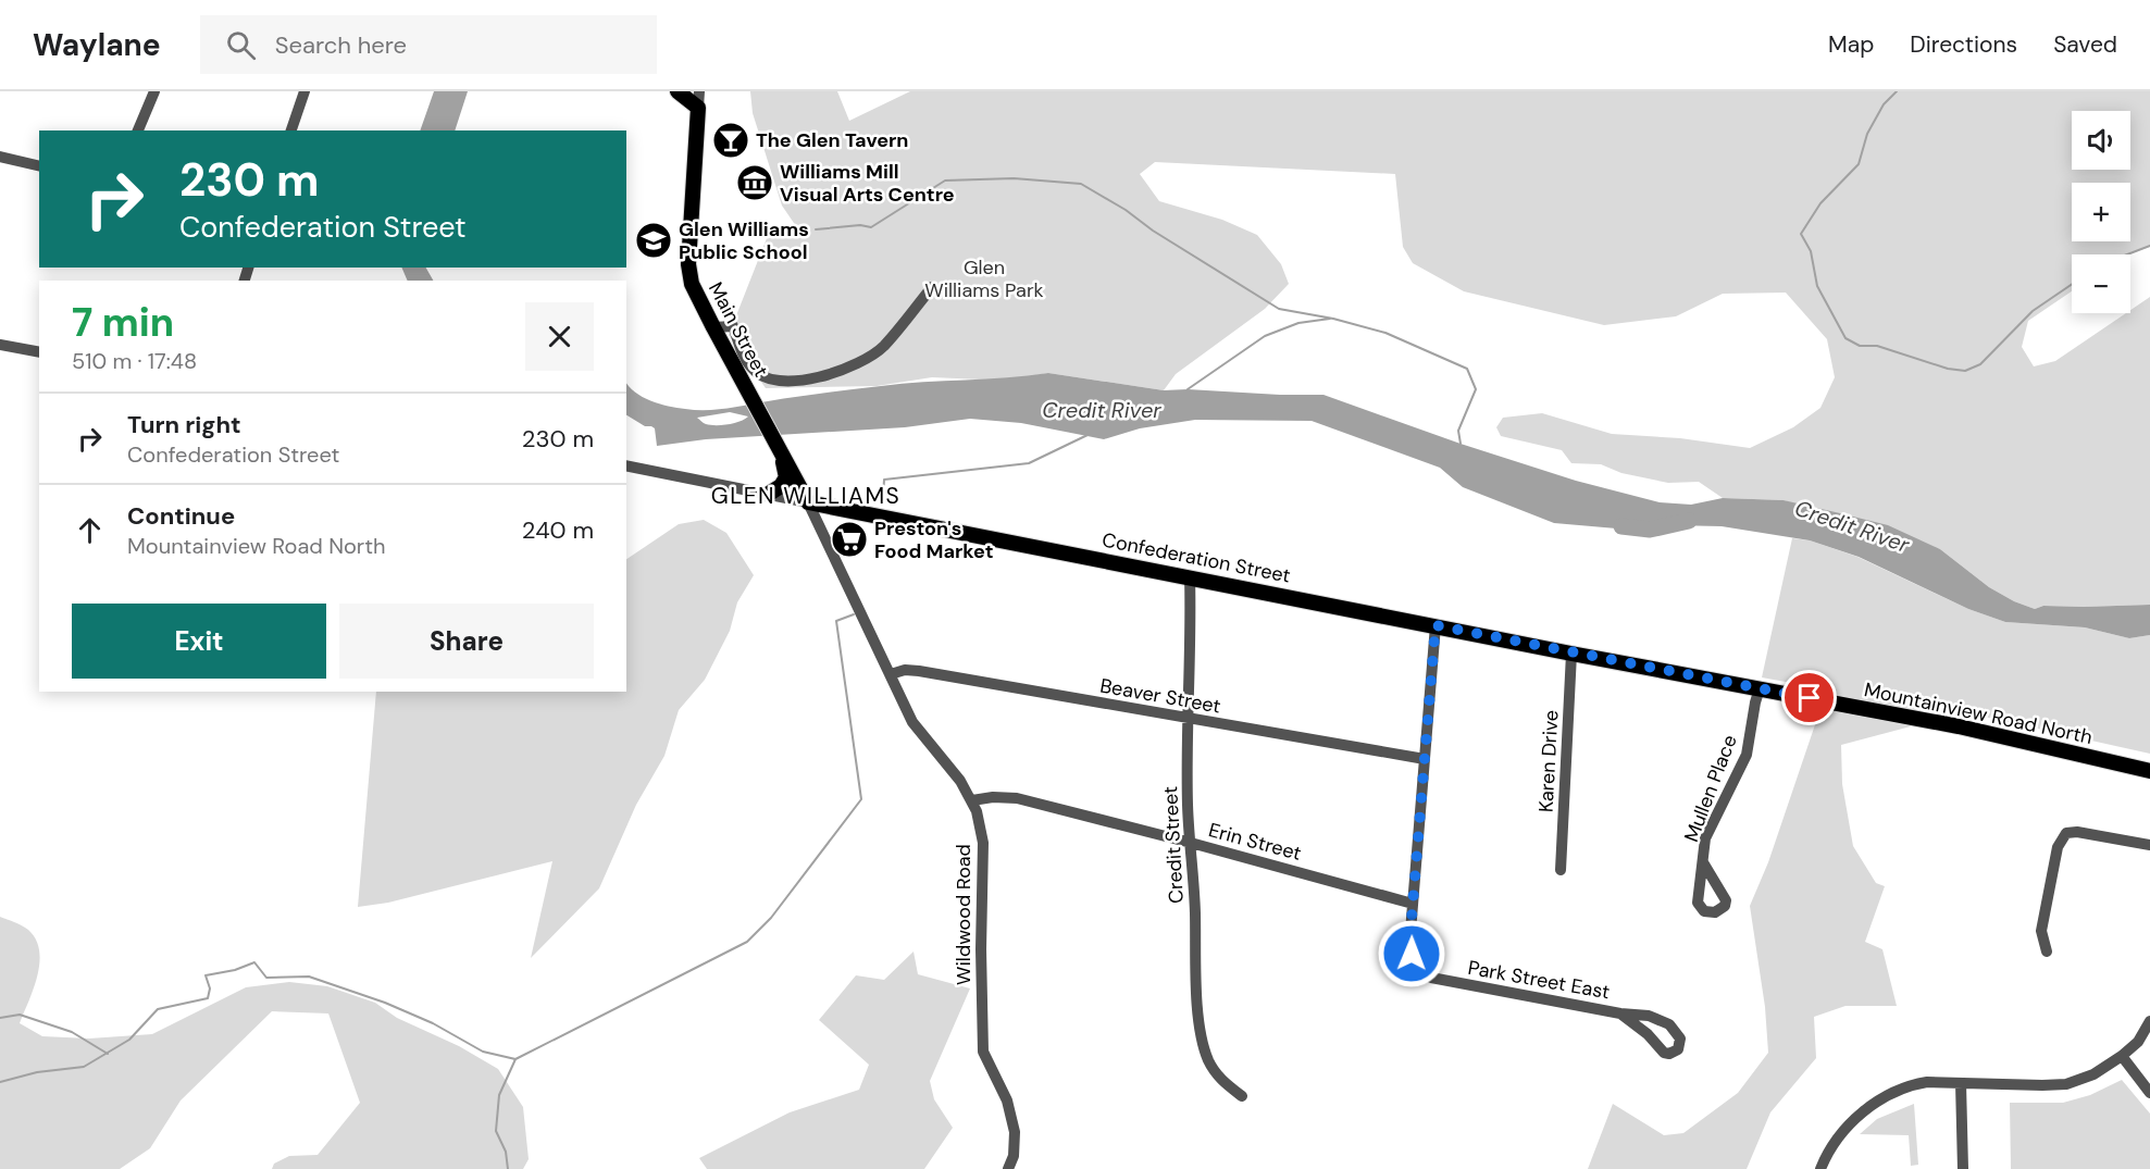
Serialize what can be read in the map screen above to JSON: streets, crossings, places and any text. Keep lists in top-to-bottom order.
{
  "streets": {
    "main road": ["Main Street", "Confederation Street", "Mountainview Road North"],
    "street": [
      "Beaver Street",
      "Karen Drive",
      "Mullen Place",
      "Erin Street",
      "Credit Street",
      "Wildwood Road",
      "Park Street East"
    ]
  },
  "crossings": [
    ["Main Street", "Confederation Street"],
    ["Main Street", "Wildwood Road"],
    ["Confederation Street", "Mountainview Road North"],
    ["Confederation Street", "Karen Drive"],
    ["Confederation Street", "Mullen Place"],
    ["Confederation Street", "Credit Street"],
    ["Confederation Street", "Wildwood Road"],
    ["Beaver Street", "Credit Street"],
    ["Beaver Street", "Wildwood Road"],
    ["Mountainview Road North", "Mullen Place"],
    ["Erin Street", "Credit Street"],
    ["Erin Street", "Wildwood Road"],
    ["Erin Street", "Park Street East"]
  ],
  "districts": ["GLEN WILLIAMS"],
  "water": ["Credit River"],
  "parks": ["Glen Williams Park"],
  "places": {
    "bar": ["The Glen Tavern"],
    "museum": ["Williams Mill Visual Arts Centre"],
    "school or university": ["Glen Williams Public School"],
    "supermarket": ["Preston's Food Market"]
  },
  "page": {
    "header": "Waylane",
    "search": "Search here",
    "nav": ["Map", "Directions", "Saved"],
    "map_buttons": ["+", "−"],
    "turn": ["230 m", "Confederation Street"],
    "heading": ["7 min", "510 m · 17:48"],
    "list": [
      {
        "name": "Turn right",
        "note": "Confederation Street",
        "value": "230 m"
      },
      {
        "name": "Continue",
        "note": "Mountainview Road North",
        "value": "240 m"
      }
    ],
    "buttons": ["Exit", "Share"]
  }
}
